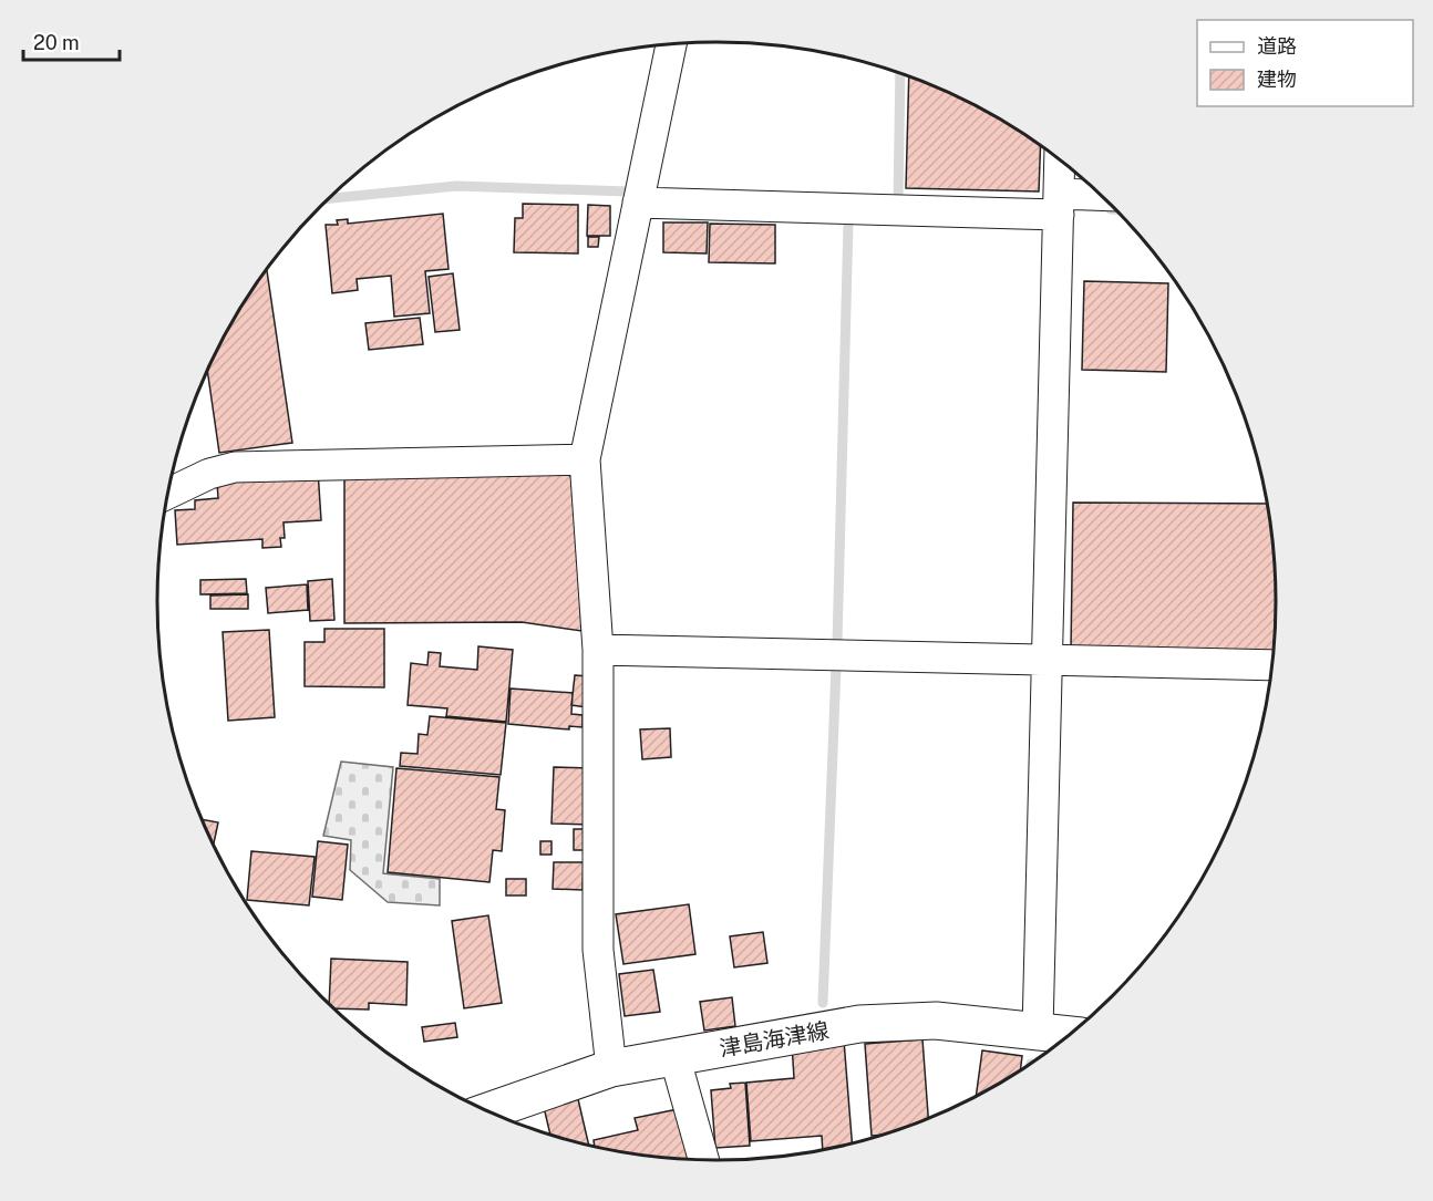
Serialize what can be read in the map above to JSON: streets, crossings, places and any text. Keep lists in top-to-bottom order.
{
  "streets": {
    "main road": ["津島海津線"]
  },
  "legend": ["道路", "建物"],
  "scale_bar": "20 m"
}
